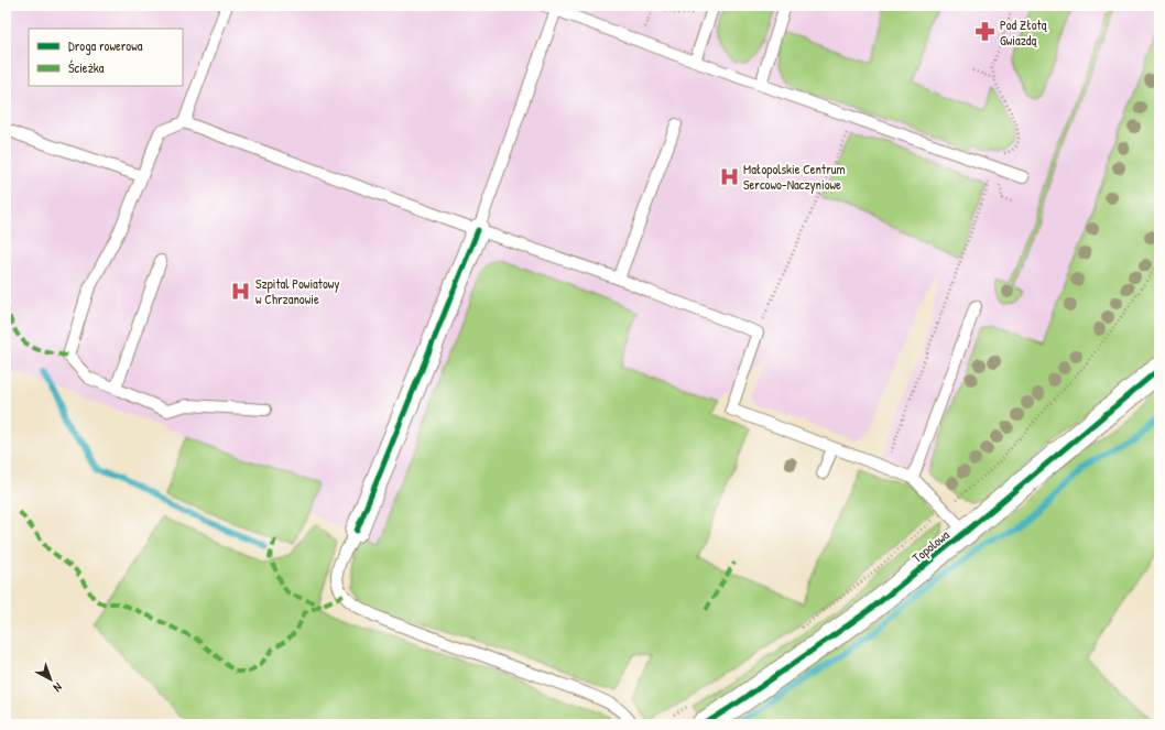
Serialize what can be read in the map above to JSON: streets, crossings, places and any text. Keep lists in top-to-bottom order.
{
  "streets": {
    "street": ["Topolowa"]
  },
  "places": {
    "pharmacy": ["Pod Złotą Gwiazdą"],
    "hospital": ["Małopolskie Centrum Sercowo-Naczyniowe", "Szpital Powiatowy w Chrzanowie"]
  },
  "legend": ["Droga rowerowa", "Ścieżka"],
  "north": "bottom right"
}
